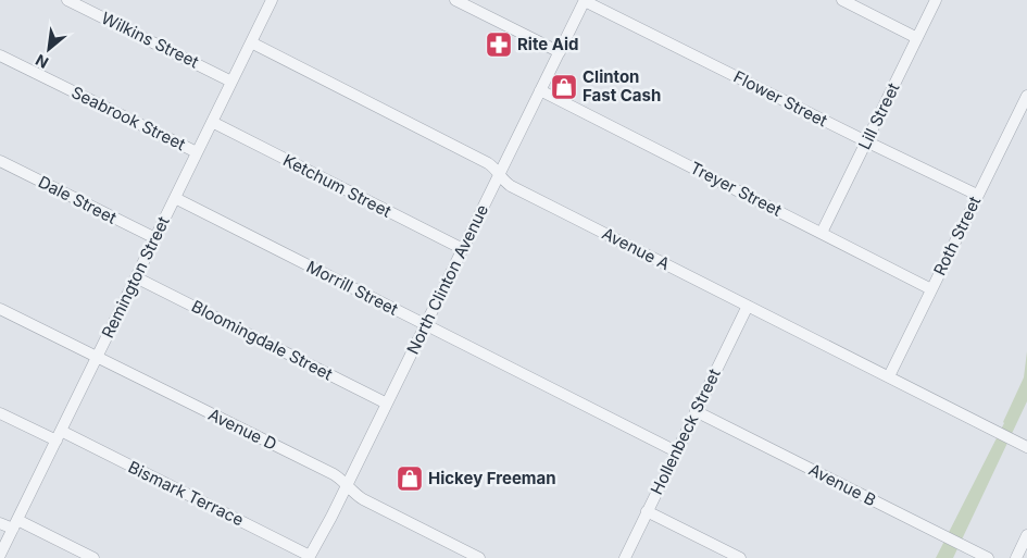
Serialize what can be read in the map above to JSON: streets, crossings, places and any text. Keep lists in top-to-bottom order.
{
  "streets": {
    "street": [
      "Wilkins Street",
      "Flower Street",
      "Lill Street",
      "Seabrook Street",
      "Ketchum Street",
      "Treyer Street",
      "Dale Street",
      "Roth Street",
      "Avenue A",
      "Remington Street",
      "North Clinton Avenue",
      "Morrill Street",
      "Bloomingdale Street",
      "Avenue D",
      "Hollenbeck Street",
      "Avenue B",
      "Bismark Terrace"
    ]
  },
  "crossings": [
    ["Wilkins Street", "Remington Street"],
    ["Flower Street", "Lill Street"],
    ["Flower Street", "Roth Street"],
    ["Flower Street", "North Clinton Avenue"],
    ["Lill Street", "Treyer Street"],
    ["Seabrook Street", "Remington Street"],
    ["Ketchum Street", "Remington Street"],
    ["Ketchum Street", "North Clinton Avenue"],
    ["Treyer Street", "Roth Street"],
    ["Treyer Street", "North Clinton Avenue"],
    ["Dale Street", "Remington Street"],
    ["Roth Street", "Avenue A"],
    ["Avenue A", "Remington Street"],
    ["Avenue A", "North Clinton Avenue"],
    ["Avenue A", "Hollenbeck Street"],
    ["Remington Street", "Morrill Street"],
    ["Remington Street", "Bloomingdale Street"],
    ["Remington Street", "Avenue D"],
    ["Remington Street", "Bismark Terrace"],
    ["North Clinton Avenue", "Morrill Street"],
    ["North Clinton Avenue", "Bloomingdale Street"],
    ["North Clinton Avenue", "Avenue D"],
    ["North Clinton Avenue", "Bismark Terrace"],
    ["Morrill Street", "Hollenbeck Street"],
    ["Hollenbeck Street", "Avenue B"]
  ],
  "places": {
    "pharmacy": ["Rite Aid"],
    "shop": ["Clinton Fast Cash", "Hickey Freeman"]
  },
  "north": "bottom left"
}
